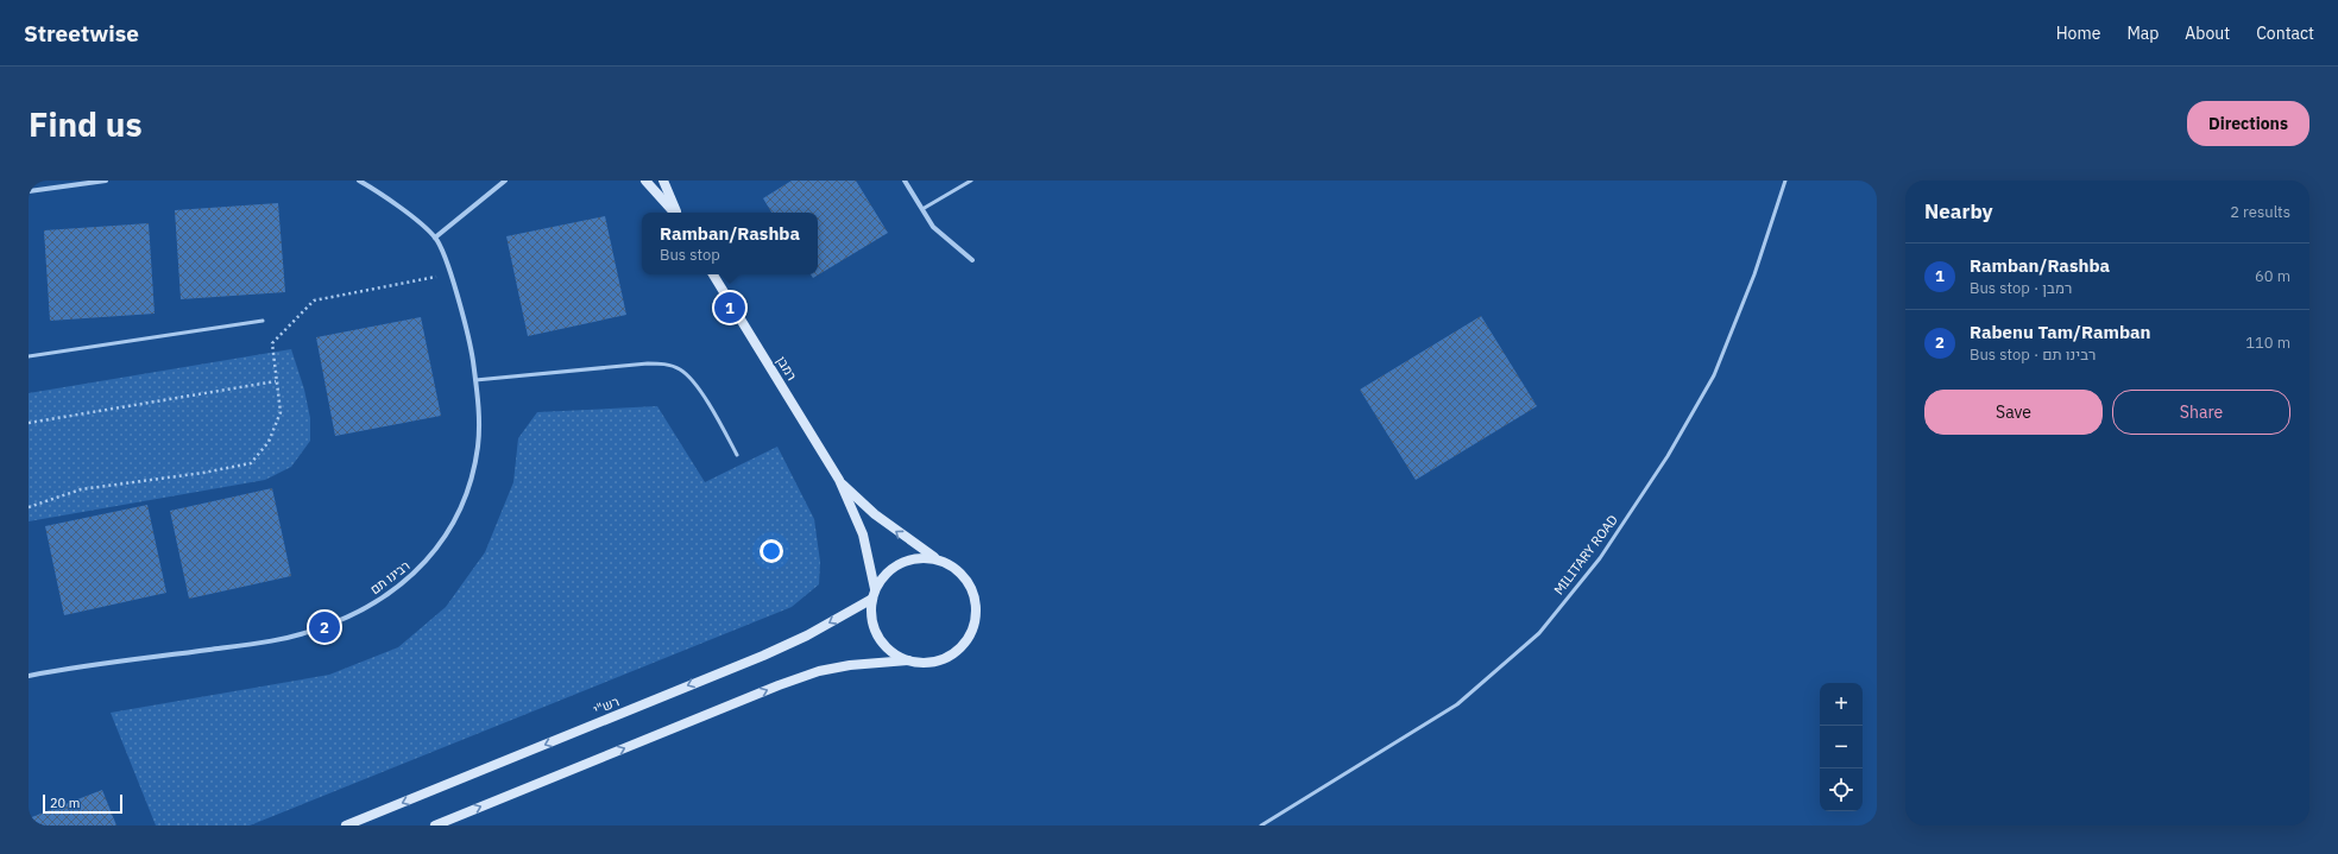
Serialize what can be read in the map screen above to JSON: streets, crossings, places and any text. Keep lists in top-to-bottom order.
{
  "streets": {
    "street": ["רמבן", "רבינו תם", "רש\"י"],
    "lane": ["MILITARY ROAD"]
  },
  "crossings": [
    ["רמבן", "רש\"י"]
  ],
  "scale_bar": "20 m",
  "page": {
    "header": "Streetwise",
    "nav": [
      "Home",
      "Map",
      "About",
      "Contact"
    ],
    "buttons": [
      "Directions",
      ["Save", "Share"]
    ],
    "title": "Find us",
    "heading": ["Nearby", "2 results"],
    "popup": ["Ramban/Rashba", "Bus stop"],
    "list": [
      {
        "mark": "1",
        "name": "Ramban/Rashba",
        "note": "Bus stop · רמבן",
        "value": "60 m"
      },
      {
        "mark": "2",
        "name": "Rabenu Tam/Ramban",
        "note": "Bus stop · רבינו תם",
        "value": "110 m"
      }
    ],
    "pins": ["1", "2"],
    "map_buttons": ["+", "−"],
    "scale": "20 m"
  }
}
